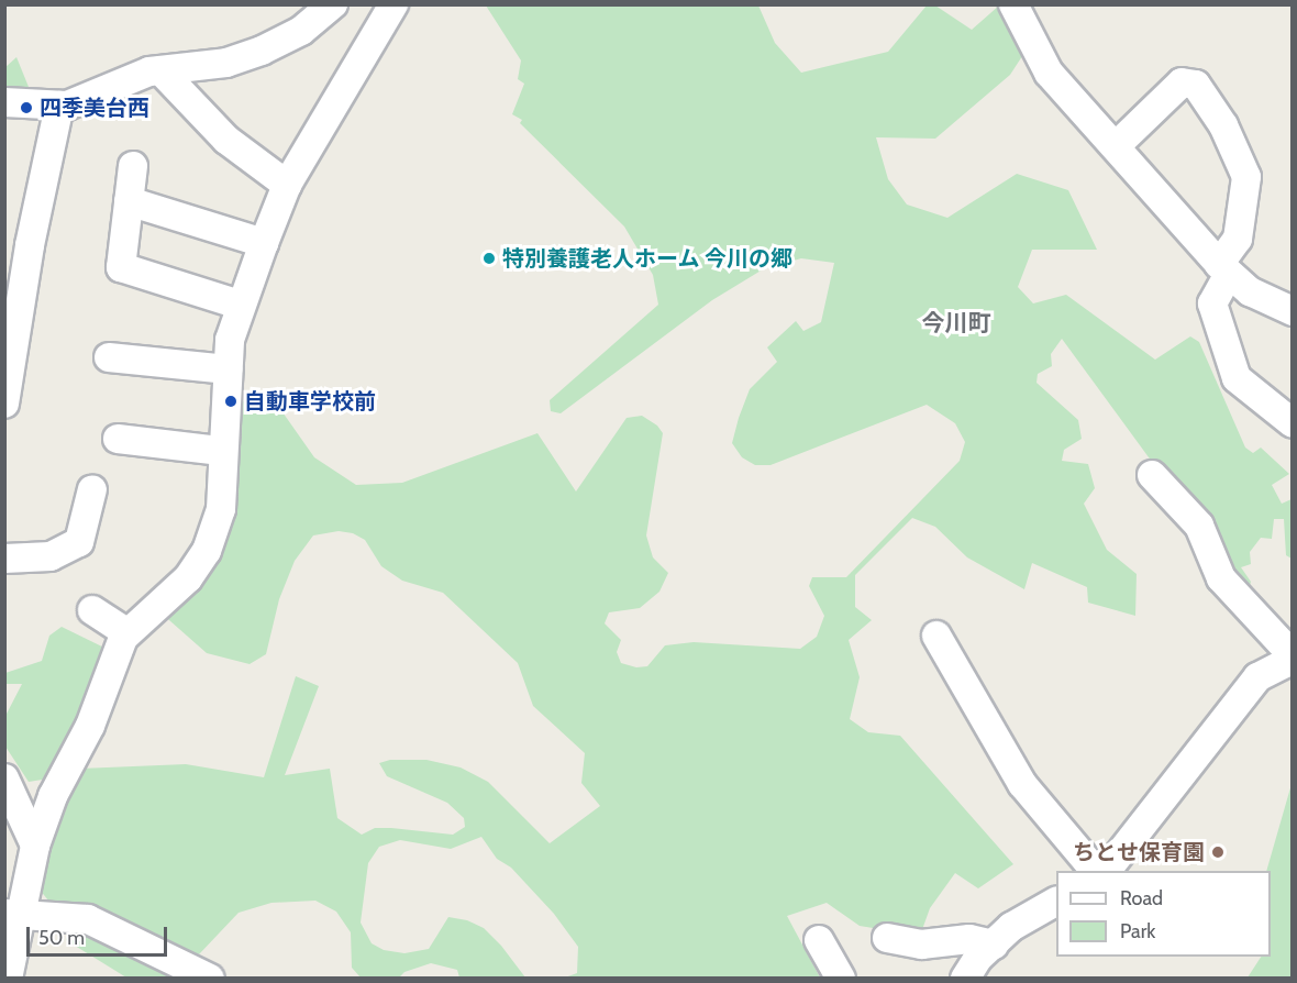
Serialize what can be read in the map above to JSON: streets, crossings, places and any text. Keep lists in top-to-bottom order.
{
  "districts": ["今川町"],
  "places": [
    "四季美台西",
    "特別養護老人ホーム 今川の郷",
    "自動車学校前",
    "ちとせ保育園"
  ],
  "legend": ["Road", "Park"],
  "scale_bar": "50 m"
}
